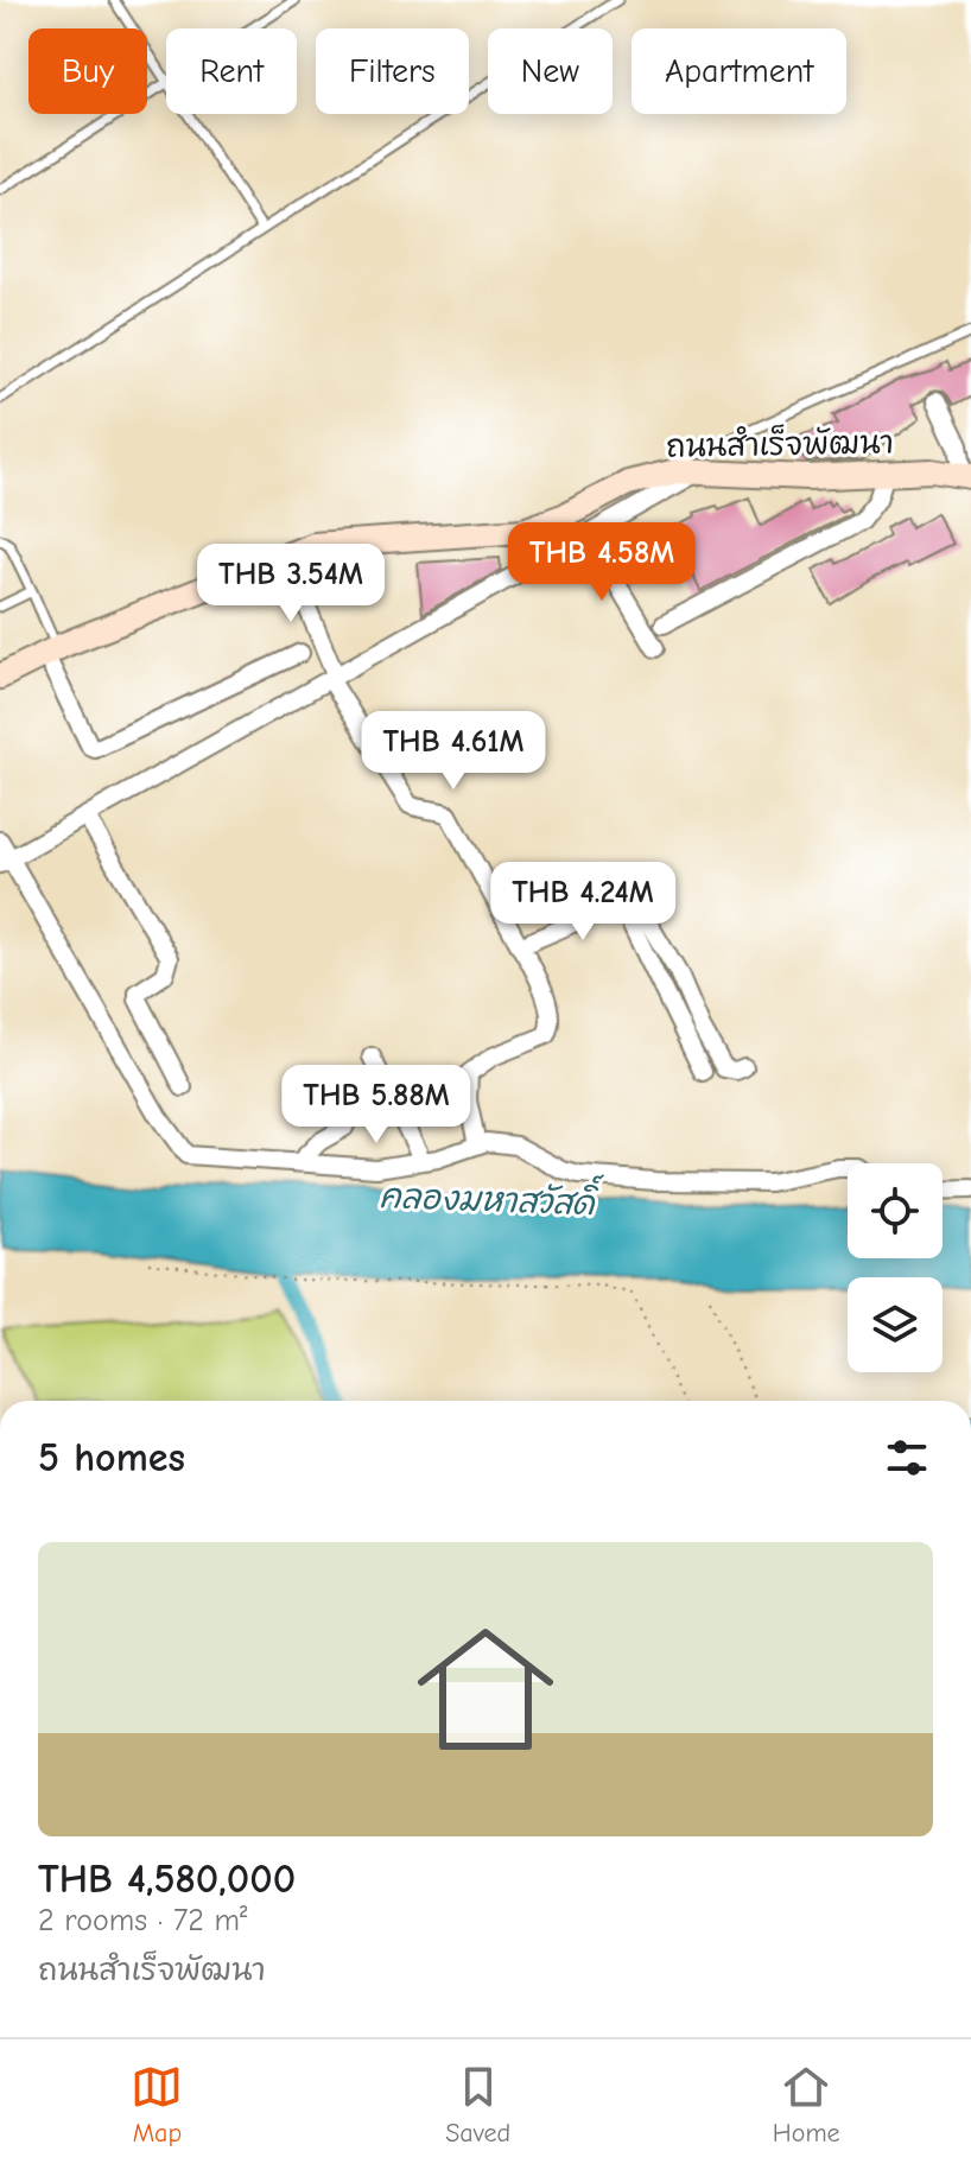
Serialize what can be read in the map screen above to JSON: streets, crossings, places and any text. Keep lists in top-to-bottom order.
{
  "streets": {
    "street": ["ถนนสำเร็จพัฒนา"]
  },
  "water": ["คลองมหาสวัสดิ์"],
  "page": {
    "chip": [
      "Buy",
      "Rent",
      "Filters",
      "New",
      "Apartment"
    ],
    "price": [
      "THB 4.58M",
      "THB 3.54M",
      "THB 4.61M",
      "THB 4.24M",
      "THB 5.88M"
    ],
    "heading": "5 homes",
    "list": [
      {
        "name": "THB 4,580,000",
        "note": "2 rooms · 72 m² · ถนนสำเร็จพัฒนา"
      }
    ],
    "tabs": ["Map", "Saved", "Home"]
  }
}
